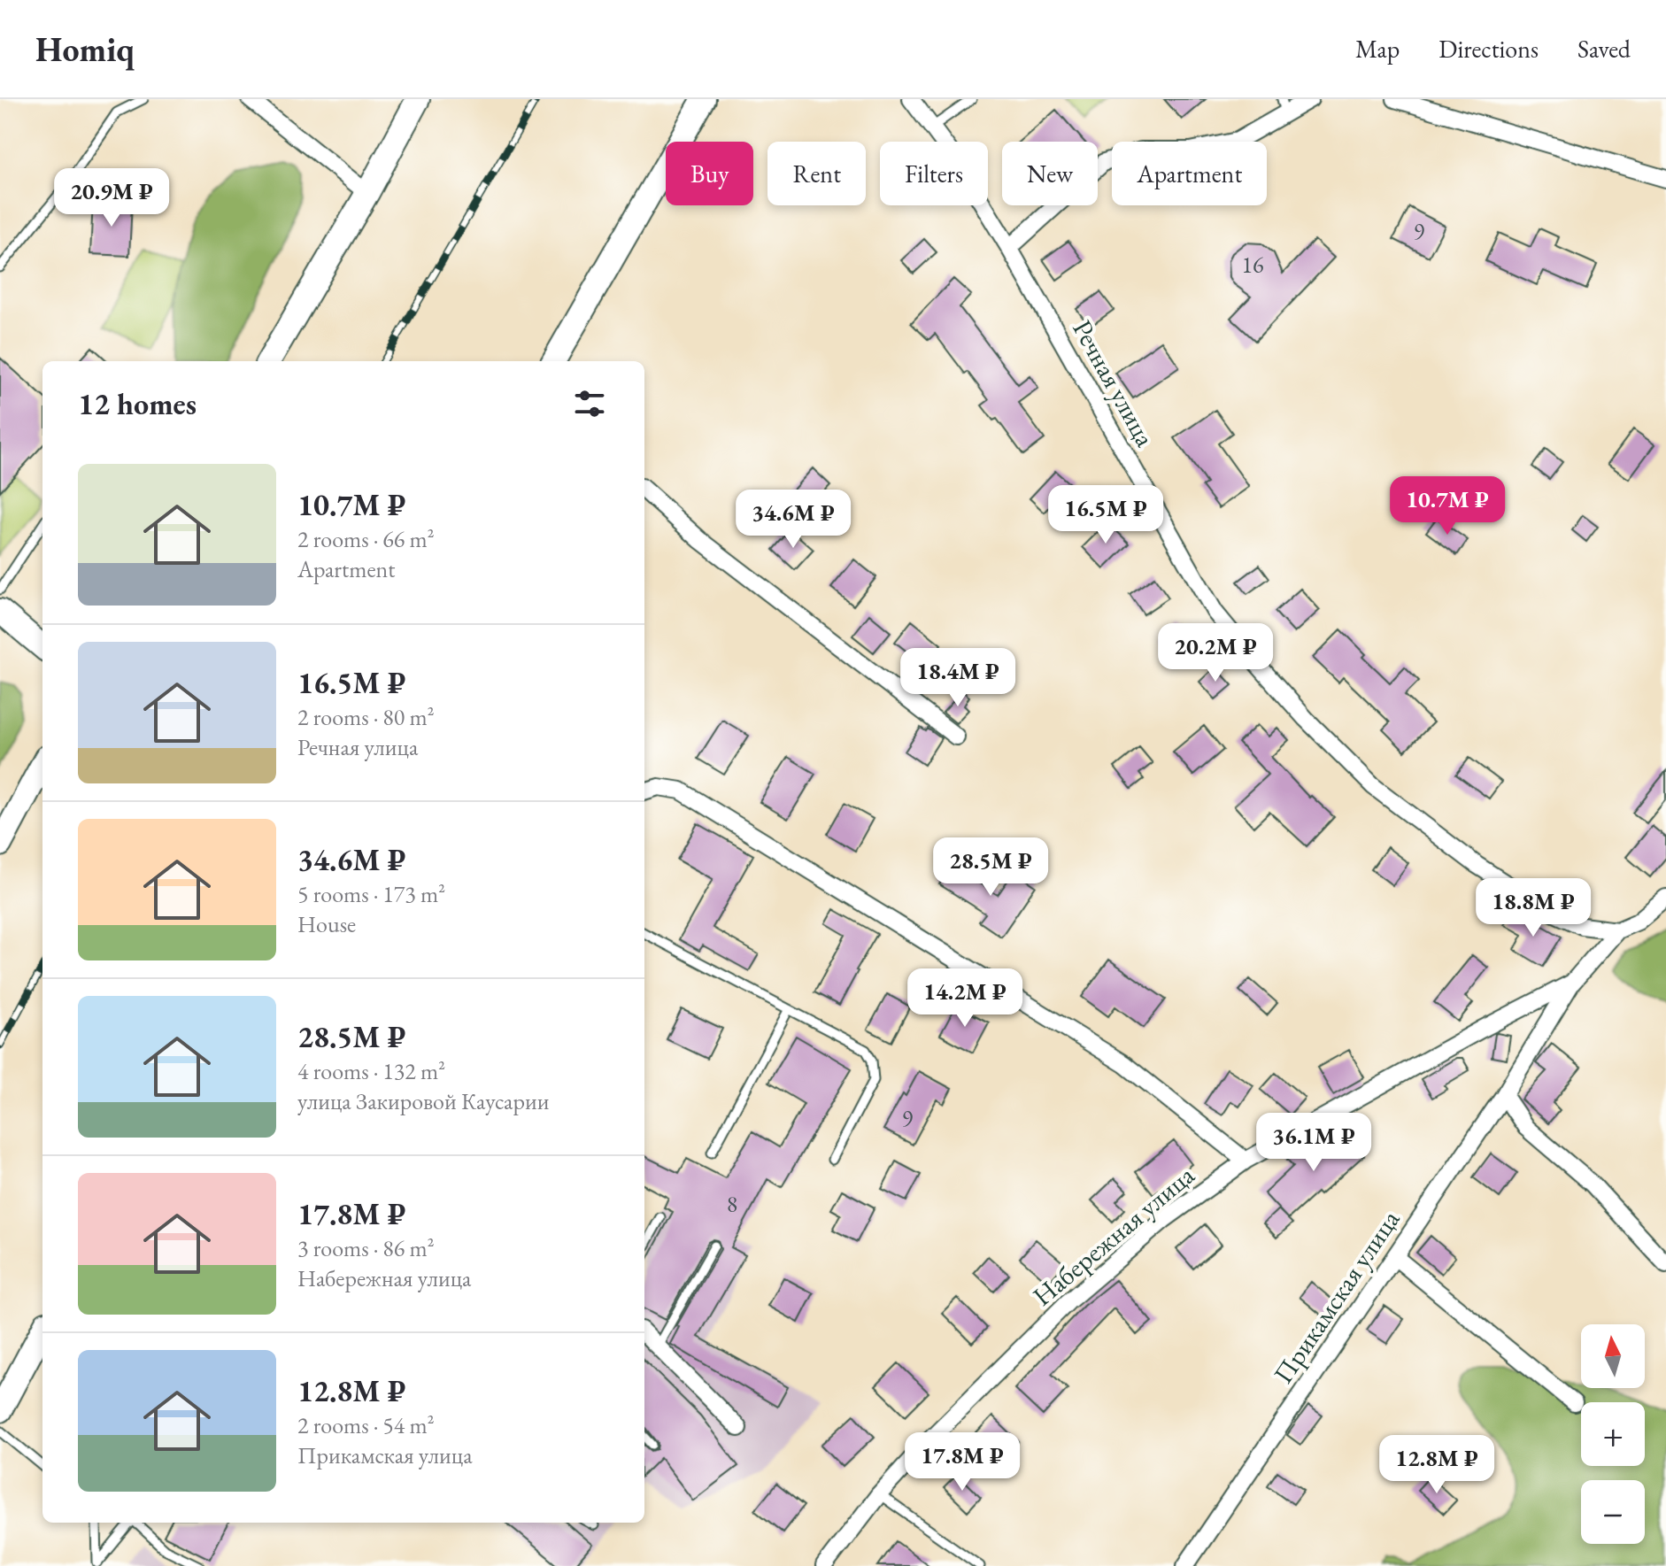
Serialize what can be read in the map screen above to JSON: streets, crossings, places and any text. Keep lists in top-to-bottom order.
{
  "streets": {
    "street": ["Речная улица", "Набережная улица", "Прикамская улица"]
  },
  "crossings": [
    ["Речная улица", "Набережная улица"],
    ["Набережная улица", "Прикамская улица"]
  ],
  "house_numbers": [
    "9",
    "16",
    "9",
    "8"
  ],
  "north": "top",
  "page": {
    "header": "Homiq",
    "nav": ["Map", "Directions", "Saved"],
    "chip": [
      "Buy",
      "Rent",
      "Filters",
      "New",
      "Apartment"
    ],
    "price": [
      "20.9M ₽",
      "10.7M ₽",
      "16.5M ₽",
      "34.6M ₽",
      "20.2M ₽",
      "18.4M ₽",
      "28.5M ₽",
      "18.8M ₽",
      "14.2M ₽",
      "36.1M ₽",
      "17.8M ₽",
      "12.8M ₽"
    ],
    "heading": "12 homes",
    "list": [
      {
        "name": "10.7M ₽",
        "note": "2 rooms · 66 m² · Apartment"
      },
      {
        "name": "16.5M ₽",
        "note": "2 rooms · 80 m² · Речная улица"
      },
      {
        "name": "34.6M ₽",
        "note": "5 rooms · 173 m² · House"
      },
      {
        "name": "28.5M ₽",
        "note": "4 rooms · 132 m² · улица Закировой Каусарии"
      },
      {
        "name": "17.8M ₽",
        "note": "3 rooms · 86 m² · Набережная улица"
      },
      {
        "name": "12.8M ₽",
        "note": "2 rooms · 54 m² · Прикамская улица"
      }
    ],
    "map_buttons": ["+", "−"]
  }
}
